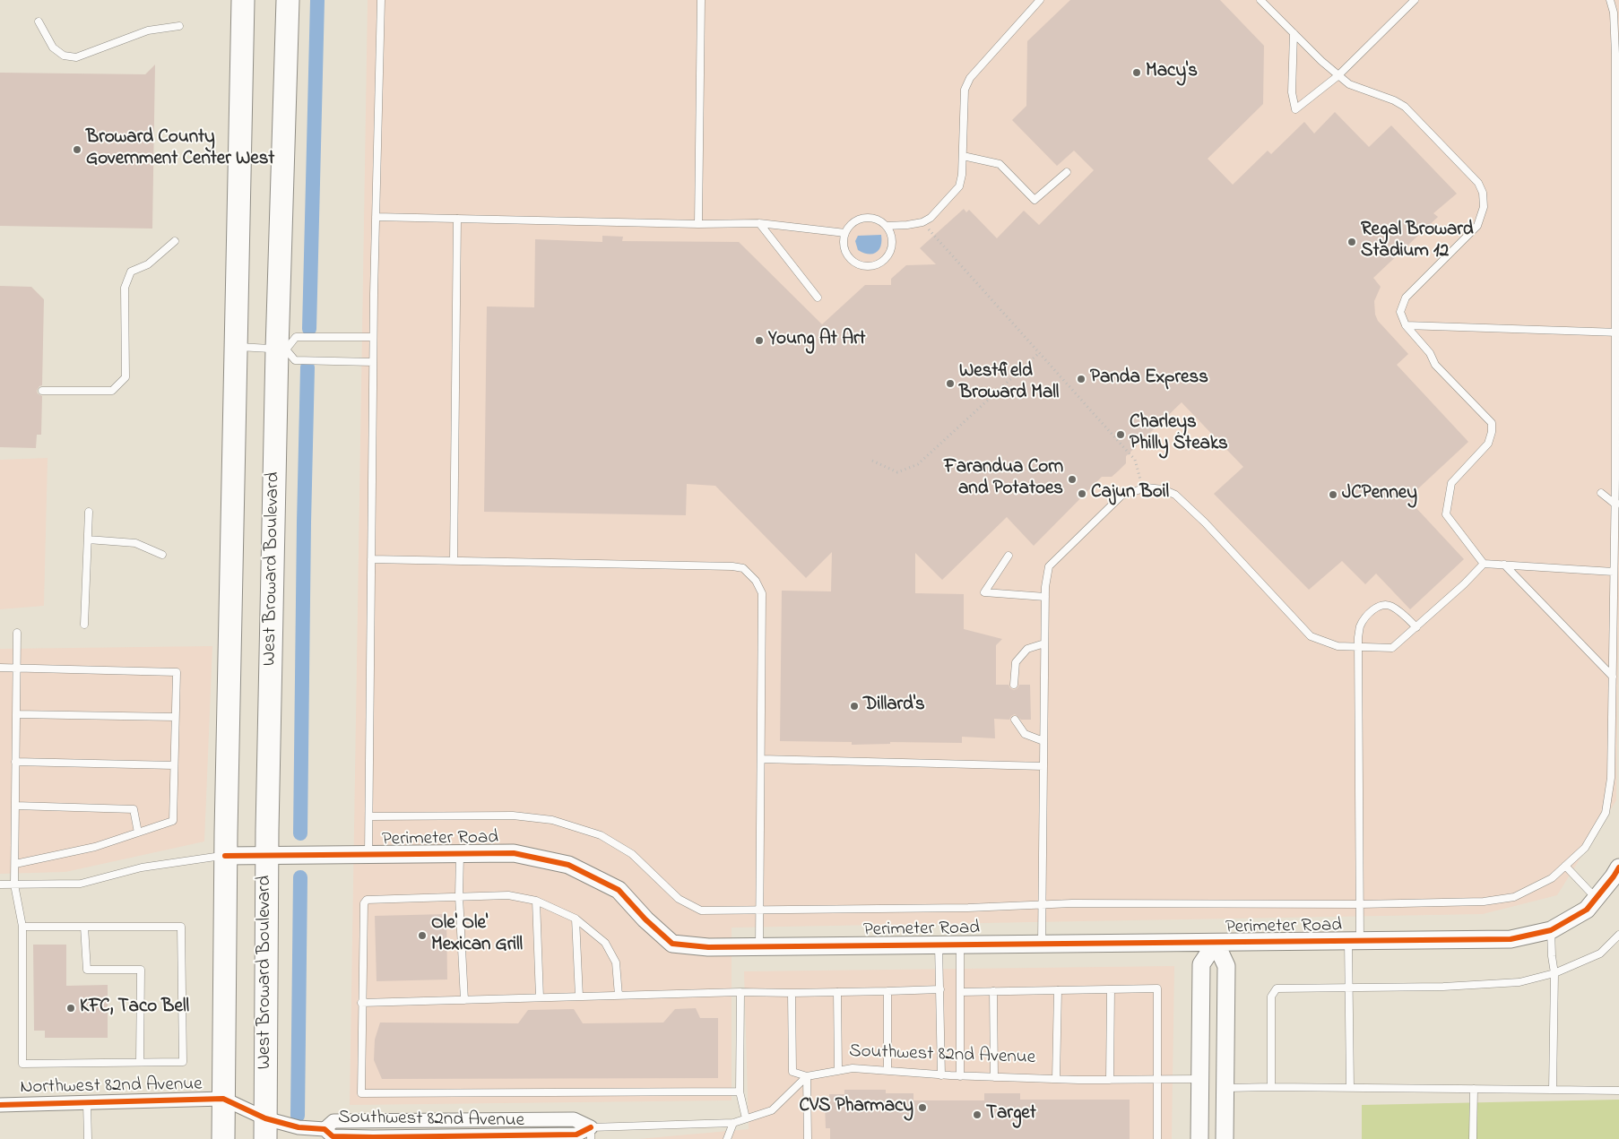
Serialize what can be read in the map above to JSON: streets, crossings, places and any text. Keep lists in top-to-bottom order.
{
  "streets": {
    "main road": ["West Broward Boulevard"],
    "street": ["Perimeter Road", "Southwest 82nd Avenue", "Northwest 82nd Avenue"]
  },
  "crossings": [
    ["West Broward Boulevard", "Perimeter Road"],
    ["West Broward Boulevard", "Southwest 82nd Avenue"],
    ["Southwest 82nd Avenue", "Northwest 82nd Avenue"]
  ],
  "places": [
    "Macy's",
    "Broward County Government Center West",
    "Regal Broward Stadium 12",
    "Young At Art",
    "Panda Express",
    "Westfield Broward Mall",
    "Charleys Philly Steaks",
    "Farandua Corn and Potatoes",
    "Cajun Boil",
    "JCPenney",
    "Dillard's",
    "Ole' Ole' Mexican Grill",
    "KFC, Taco Bell",
    "CVS Pharmacy",
    "Target"
  ]
}
